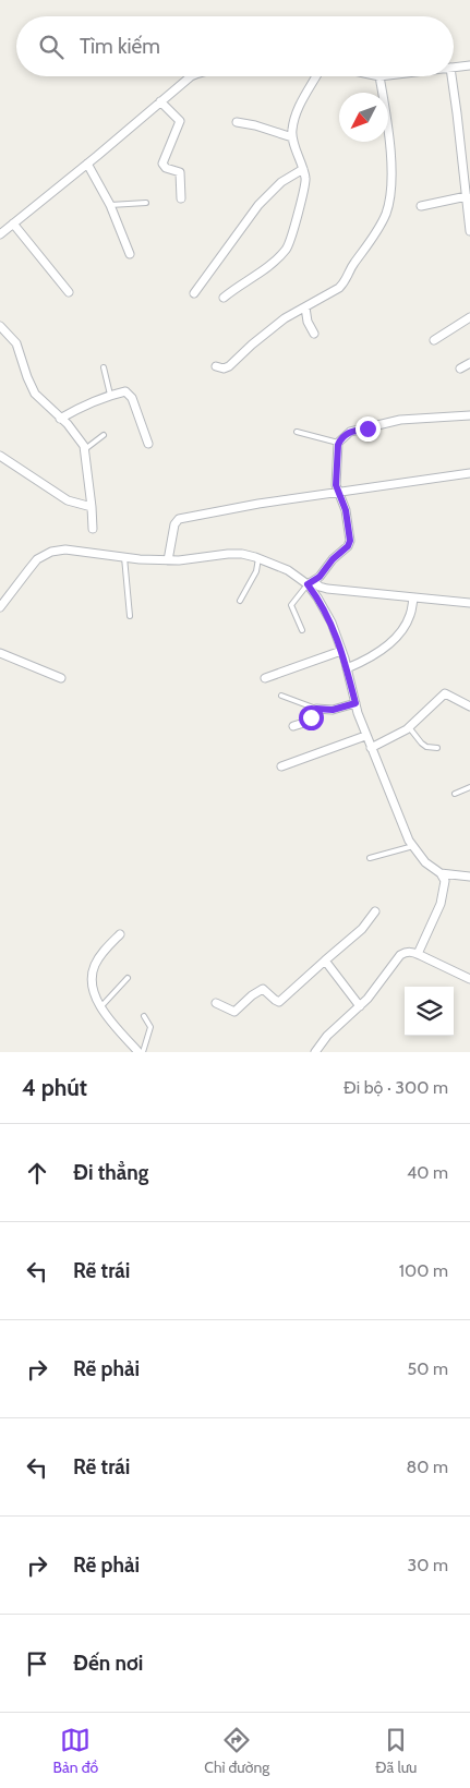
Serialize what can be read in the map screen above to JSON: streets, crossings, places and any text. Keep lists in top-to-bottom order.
{
  "north": "bottom left",
  "page": {
    "search": "Tìm kiếm",
    "heading": ["4 phút", "Đi bộ · 300 m"],
    "list": [
      ["Đi thẳng", "40 m"],
      ["Rẽ trái", "100 m"],
      ["Rẽ phải", "50 m"],
      ["Rẽ trái", "80 m"],
      ["Rẽ phải", "30 m"],
      "Đến nơi"
    ],
    "nav": ["Bản đồ", "Chỉ đường", "Đã lưu"]
  }
}
